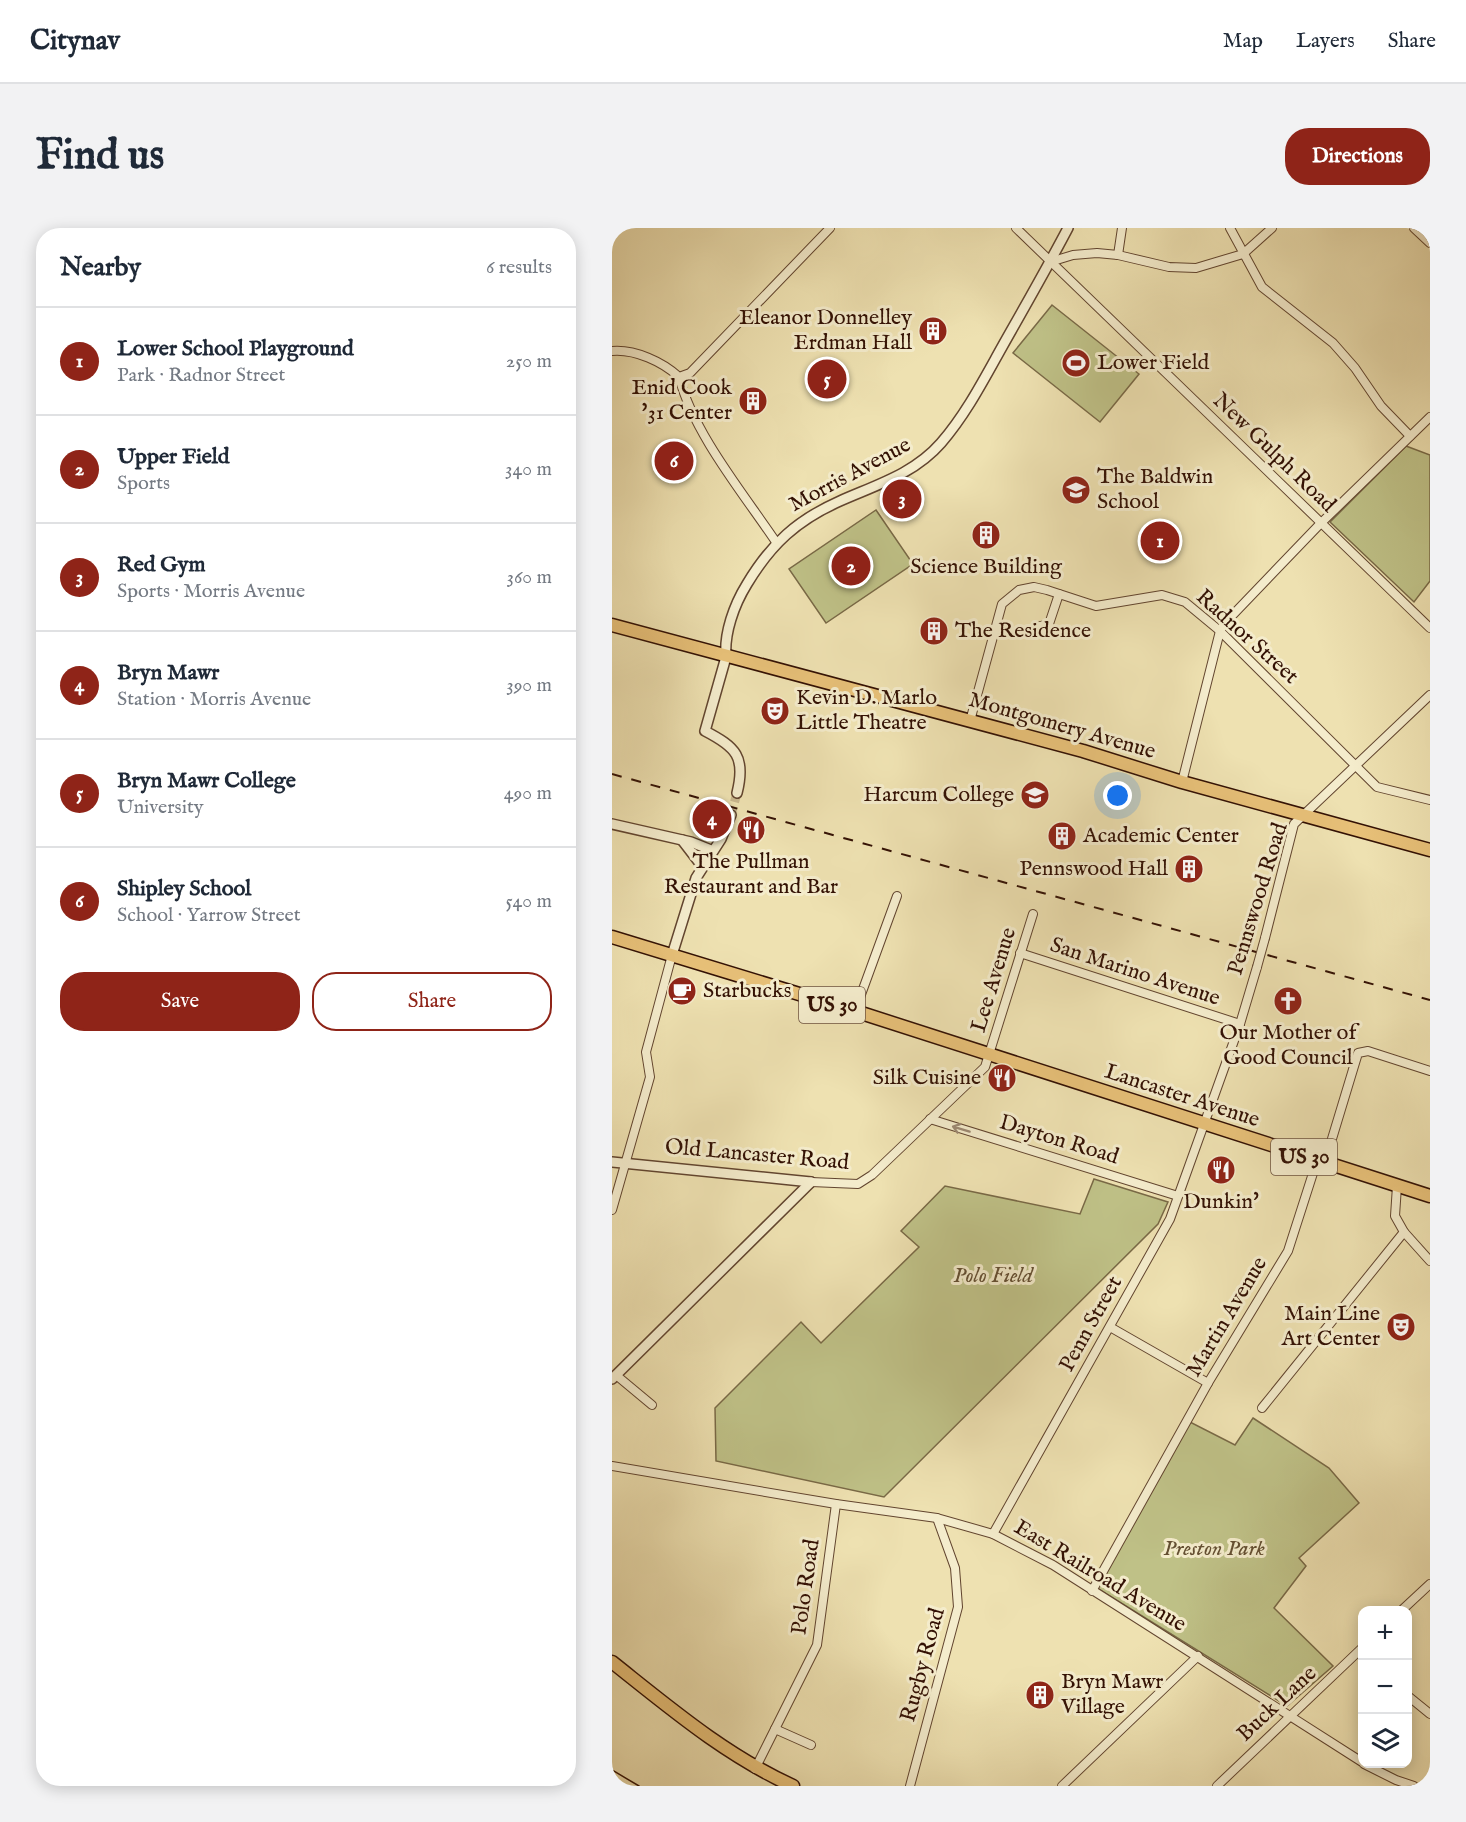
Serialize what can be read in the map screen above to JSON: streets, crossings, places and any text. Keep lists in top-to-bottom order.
{
  "streets": {
    "main road": ["Montgomery Avenue", "US 30", "Lancaster Avenue"],
    "street": [
      "New Gulph Road",
      "Morris Avenue",
      "Radnor Street",
      "Pennswood Road",
      "San Marino Avenue",
      "Lee Avenue",
      "Dayton Road",
      "Old Lancaster Road",
      "Martin Avenue",
      "Penn Street",
      "East Railroad Avenue",
      "Polo Road",
      "Rugby Road",
      "Buck Lane"
    ]
  },
  "crossings": [
    ["New Gulph Road", "Morris Avenue"],
    ["Morris Avenue", "Montgomery Avenue"],
    ["Radnor Street", "Montgomery Avenue"],
    ["Radnor Street", "Pennswood Road"],
    ["Montgomery Avenue", "Pennswood Road"],
    ["Pennswood Road", "San Marino Avenue"],
    ["Pennswood Road", "Lancaster Avenue"],
    ["Pennswood Road", "Penn Street"],
    ["San Marino Avenue", "Lee Avenue"],
    ["Lee Avenue", "US 30"],
    ["Lee Avenue", "Lancaster Avenue"],
    ["Lee Avenue", "Old Lancaster Road"],
    ["US 30", "Lancaster Avenue"],
    ["US 30", "Old Lancaster Road"],
    ["Lancaster Avenue", "Old Lancaster Road"],
    ["Lancaster Avenue", "Martin Avenue"],
    ["Lancaster Avenue", "Penn Street"],
    ["Dayton Road", "Old Lancaster Road"],
    ["Dayton Road", "Penn Street"],
    ["Martin Avenue", "East Railroad Avenue"],
    ["Penn Street", "East Railroad Avenue"],
    ["East Railroad Avenue", "Polo Road"],
    ["East Railroad Avenue", "Rugby Road"],
    ["East Railroad Avenue", "Buck Lane"]
  ],
  "one_way": ["Dayton Road"],
  "parks": ["Polo Field", "Preston Park"],
  "places": {
    "building": [
      "Eleanor Donnelley Erdman Hall",
      "Enid Cook '31 Center",
      "Science Building",
      "The Residence",
      "Academic Center",
      "Pennswood Hall",
      "Bryn Mawr Village"
    ],
    "sports": ["Lower Field"],
    "school or university": ["The Baldwin School", "Harcum College"],
    "theatre": ["Kevin D. Marlo Little Theatre", "Main Line Art Center"],
    "restaurant": ["The Pullman Restaurant and Bar", "Silk Cuisine", "Dunkin'"],
    "cafe": ["Starbucks"],
    "church": ["Our Mother of Good Council"]
  },
  "page": {
    "header": "Citynav",
    "nav": ["Map", "Layers", "Share"],
    "buttons": [
      "Directions",
      ["Save", "Share"]
    ],
    "title": "Find us",
    "heading": ["Nearby", "6 results"],
    "list": [
      {
        "mark": "1",
        "name": "Lower School Playground",
        "note": "Park · Radnor Street",
        "value": "250 m"
      },
      {
        "mark": "2",
        "name": "Upper Field",
        "note": "Sports",
        "value": "340 m"
      },
      {
        "mark": "3",
        "name": "Red Gym",
        "note": "Sports · Morris Avenue",
        "value": "360 m"
      },
      {
        "mark": "4",
        "name": "Bryn Mawr",
        "note": "Station · Morris Avenue",
        "value": "390 m"
      },
      {
        "mark": "5",
        "name": "Bryn Mawr College",
        "note": "University",
        "value": "490 m"
      },
      {
        "mark": "6",
        "name": "Shipley School",
        "note": "School · Yarrow Street",
        "value": "540 m"
      }
    ],
    "pins": [
      "5",
      "6",
      "3",
      "1",
      "2",
      "4"
    ],
    "map_buttons": ["+", "−"]
  }
}
